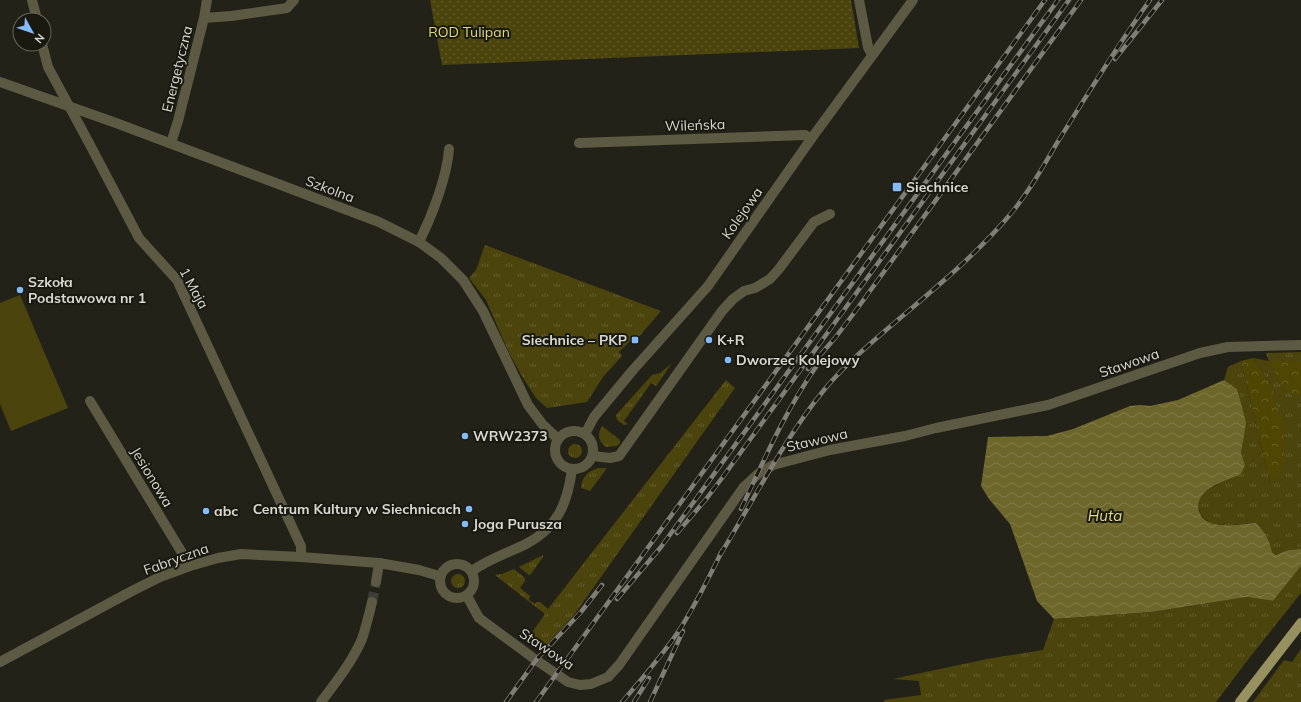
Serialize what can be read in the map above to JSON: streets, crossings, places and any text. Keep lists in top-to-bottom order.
{
  "streets": {
    "street": [
      "Energetyczna",
      "Wileńska",
      "Szkolna",
      "Kolejowa",
      "1 Maja",
      "Stawowa",
      "Jesionowa",
      "Fabryczna"
    ]
  },
  "crossings": [
    ["Energetyczna", "Szkolna"],
    ["Wileńska", "Kolejowa"],
    ["Szkolna", "Kolejowa"],
    ["Szkolna", "1 Maja"],
    ["1 Maja", "Fabryczna"],
    ["Stawowa", "Fabryczna"],
    ["Jesionowa", "Fabryczna"]
  ],
  "water": ["Huta"],
  "parks": ["ROD Tulipan"],
  "places": {
    "transit": ["Siechnice", "Siechnice – PKP"],
    "other": [
      "Szkoła Podstawowa nr 1",
      "K+R",
      "Dworzec Kolejowy",
      "WRW2373",
      "Centrum Kultury w Siechnicach",
      "abc",
      "Joga Purusza"
    ]
  },
  "north": "bottom right"
}
